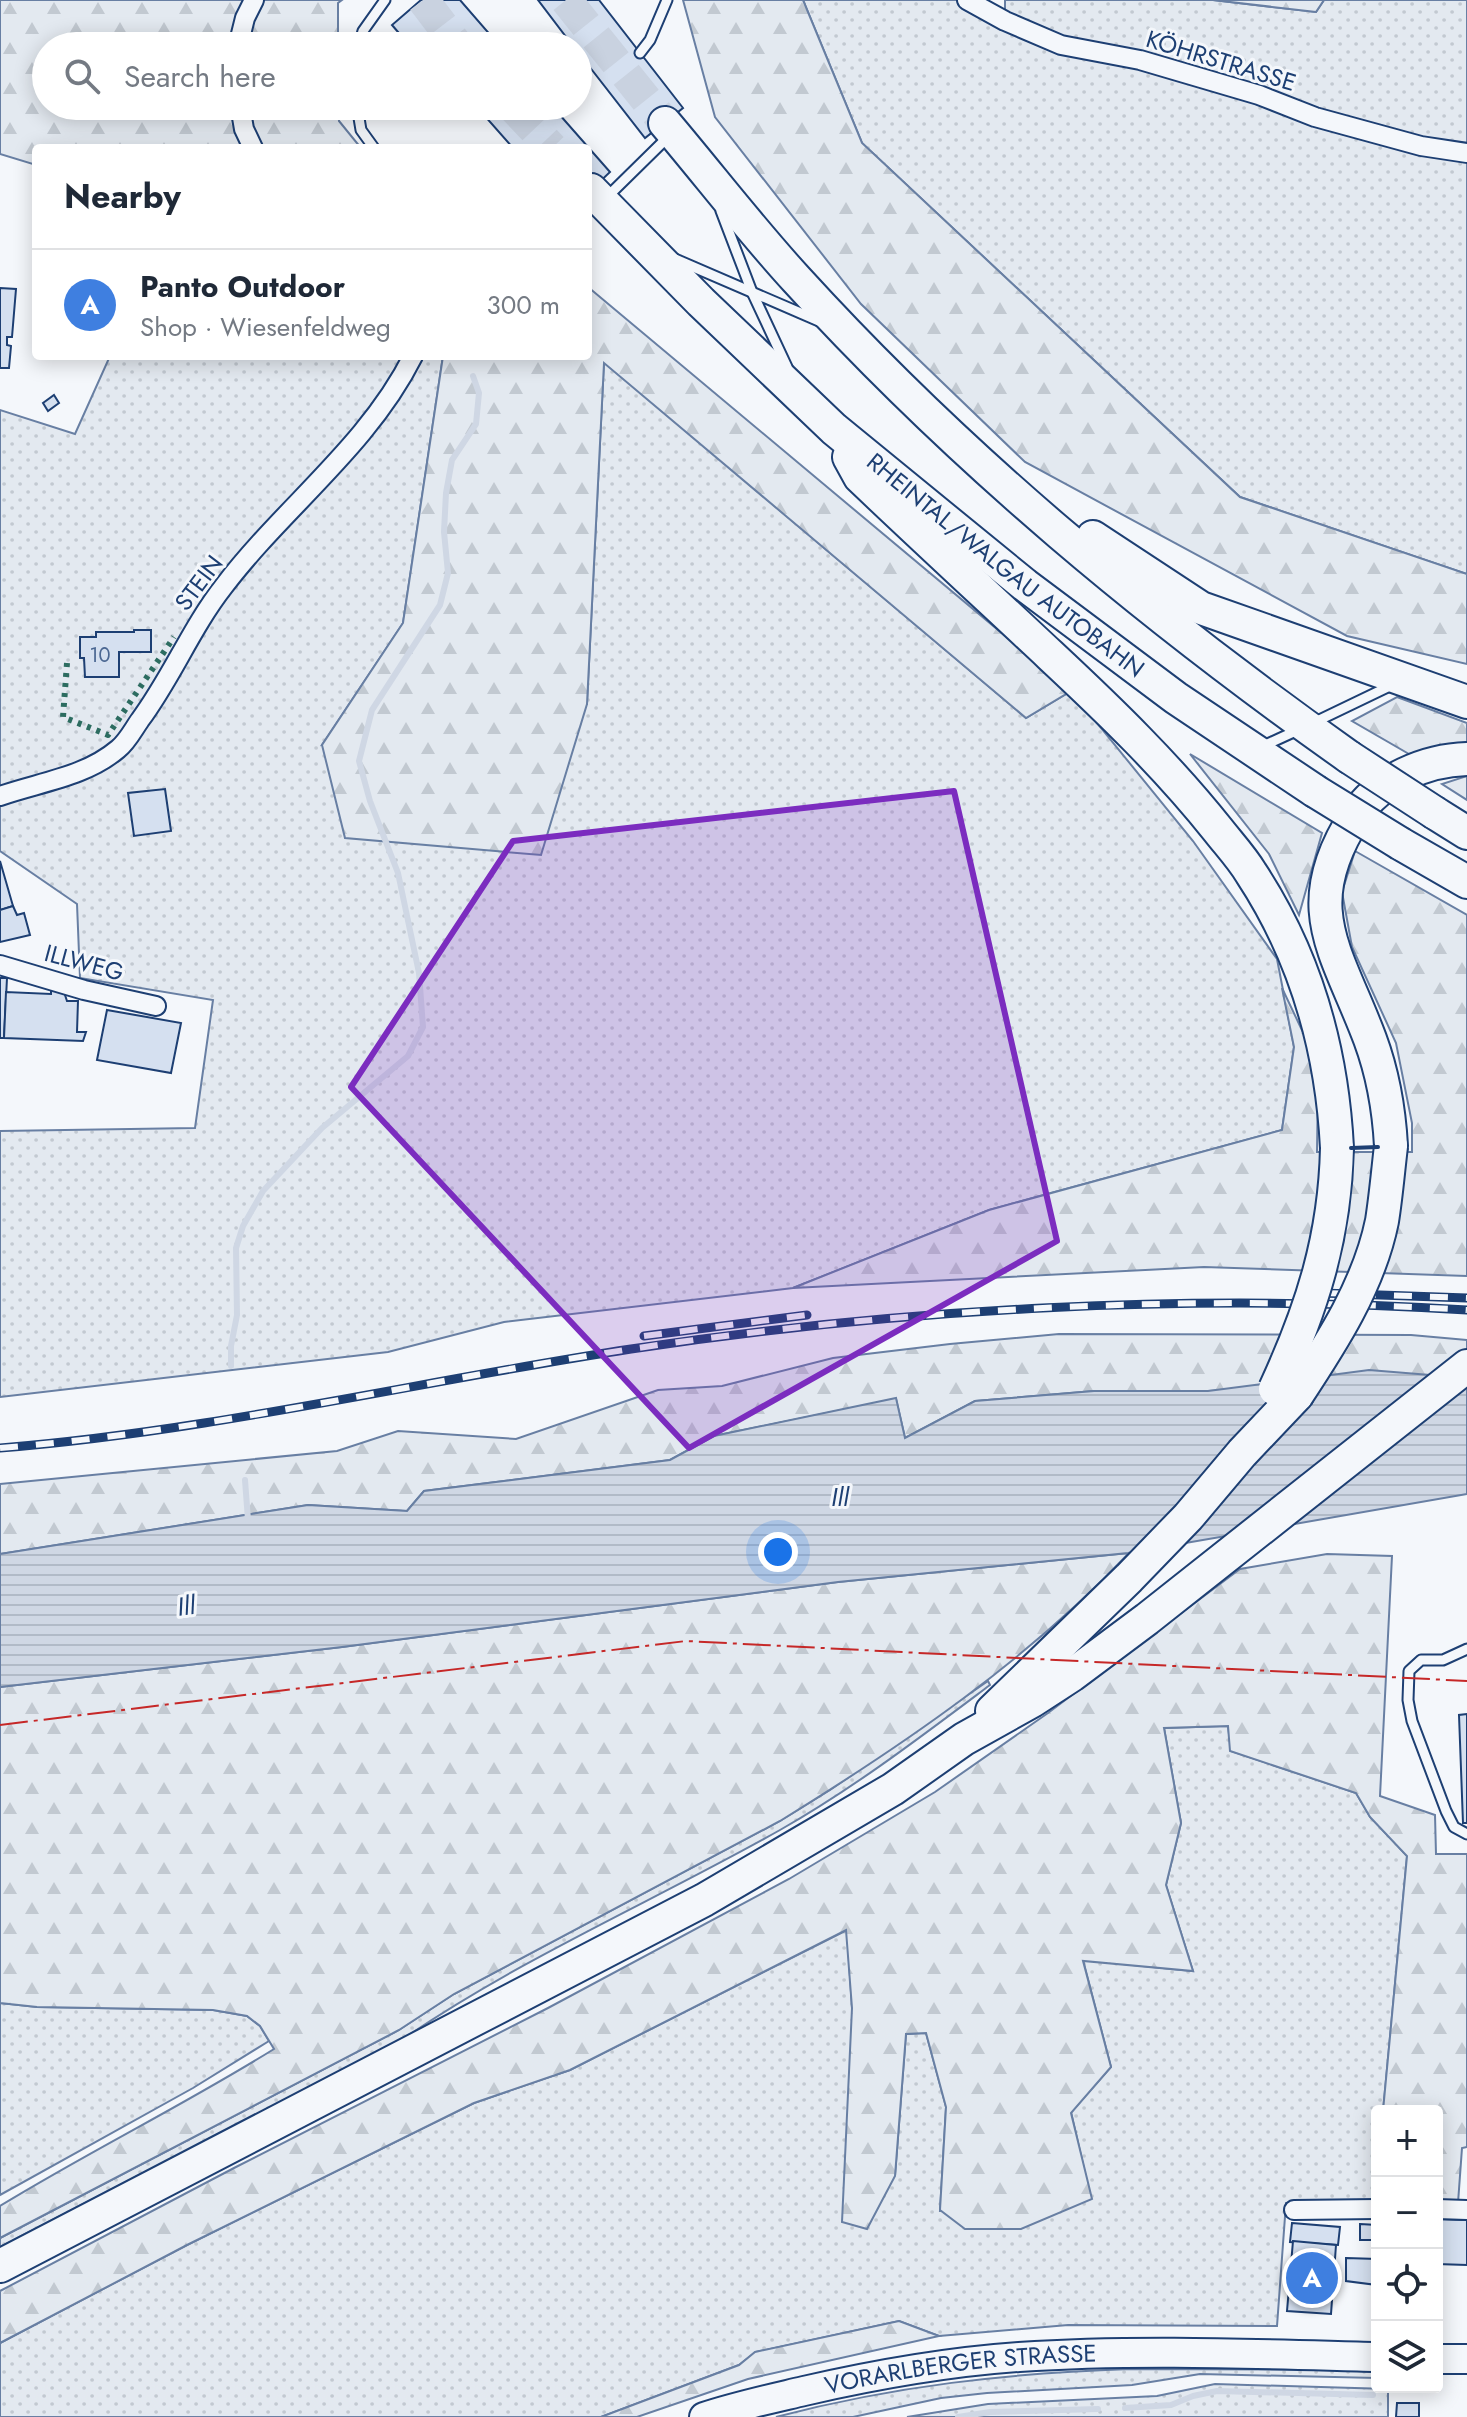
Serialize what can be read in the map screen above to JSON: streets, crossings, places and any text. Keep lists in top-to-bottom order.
{
  "streets": {
    "highway": ["RHEINTAL/WALGAU AUTOBAHN"],
    "main road": ["VORARLBERGER STRASSE"],
    "street": ["KÖHRSTRASSE", "STEIN", "ILLWEG"]
  },
  "water": ["Ill"],
  "house_numbers": ["10"],
  "page": {
    "search": "Search here",
    "heading": "Nearby",
    "list": [
      {
        "mark": "A",
        "name": "Panto Outdoor",
        "note": "Shop · Wiesenfeldweg",
        "value": "300 m"
      }
    ],
    "map_buttons": ["+", "−"],
    "pins": "A"
  }
}
